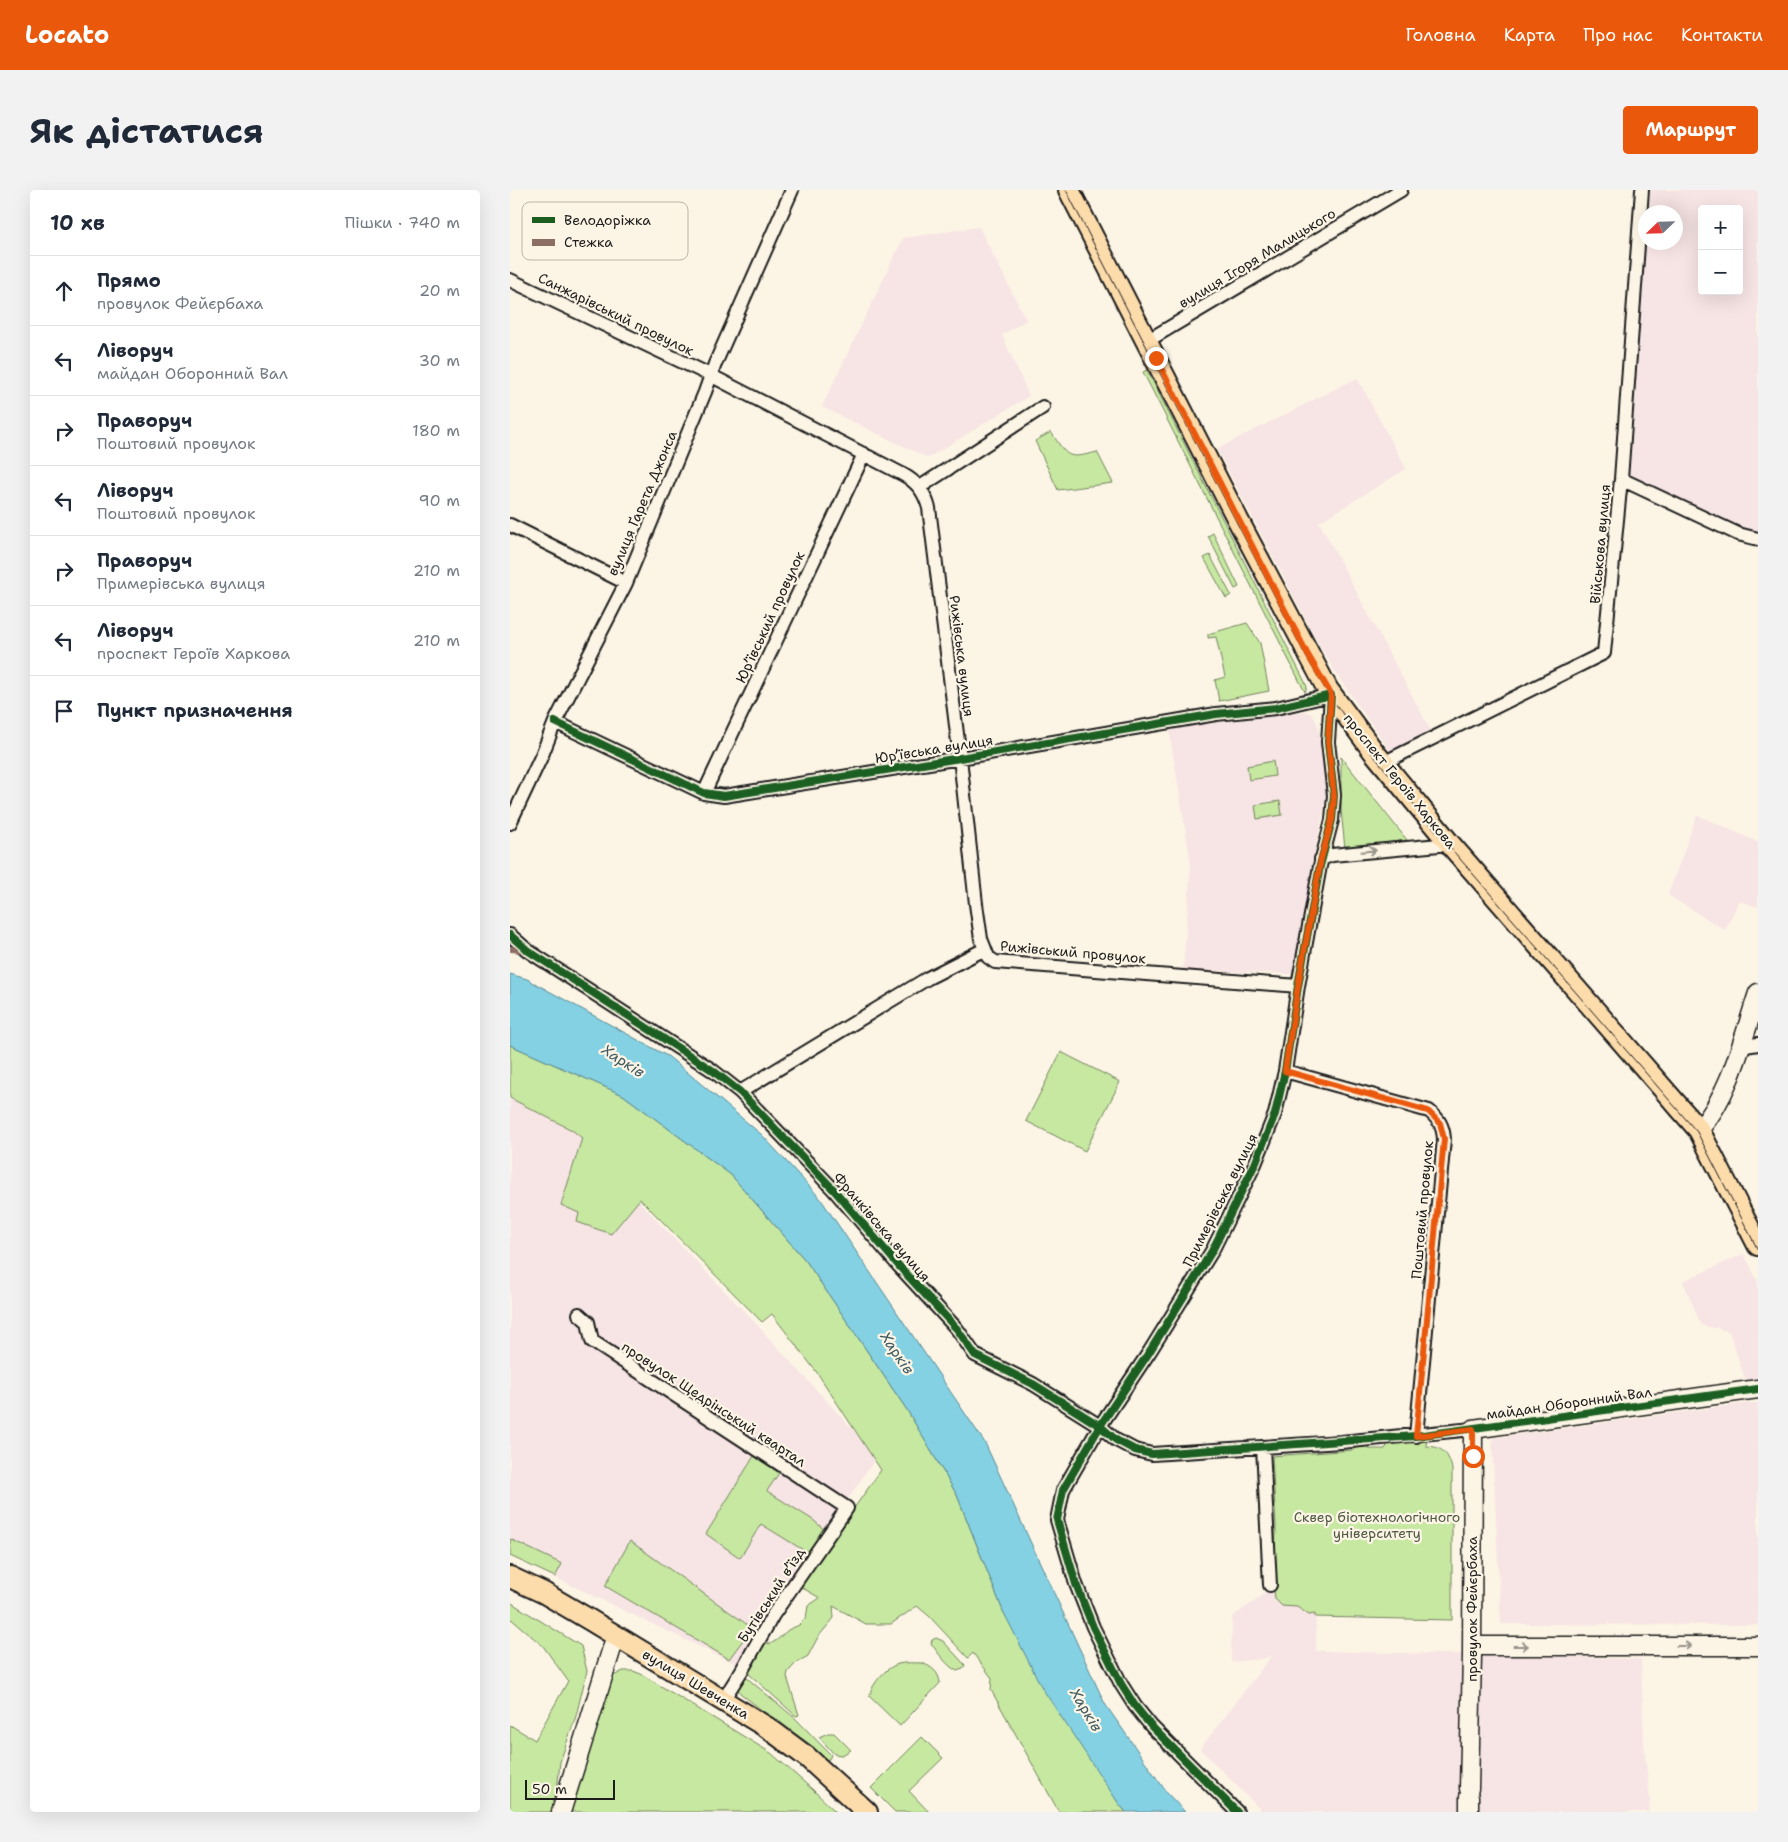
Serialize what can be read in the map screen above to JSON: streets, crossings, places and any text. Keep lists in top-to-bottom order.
{
  "streets": {
    "main road": ["проспект Героїв Харкова", "вулиця Шевченка"],
    "street": [
      "вулиця Ігоря Малицького",
      "Санжарівський провулок",
      "вулиця Ґарета Джонса",
      "Військова вулиця",
      "Юр’ївський провулок",
      "Рижівська вулиця",
      "Юр’ївська вулиця",
      "Рижівський провулок",
      "Примерівська вулиця",
      "Поштовий провулок",
      "Франківська вулиця",
      "майдан Оборонний Вал",
      "провулок Щедрінський квартал",
      "Бутівський в’їзд",
      "провулок Фейєрбаха"
    ]
  },
  "crossings": [
    ["вулиця Ігоря Малицького", "проспект Героїв Харкова"],
    ["Санжарівський провулок", "вулиця Ґарета Джонса"],
    ["вулиця Ґарета Джонса", "Юр’ївська вулиця"],
    ["Військова вулиця", "проспект Героїв Харкова"],
    ["Юр’ївський провулок", "Юр’ївська вулиця"],
    ["Рижівська вулиця", "Юр’ївська вулиця"],
    ["Рижівська вулиця", "Рижівський провулок"],
    ["Юр’ївська вулиця", "проспект Героїв Харкова"],
    ["Юр’ївська вулиця", "Примерівська вулиця"],
    ["проспект Героїв Харкова", "Примерівська вулиця"],
    ["Рижівський провулок", "Примерівська вулиця"],
    ["Рижівський провулок", "Франківська вулиця"],
    ["Примерівська вулиця", "Поштовий провулок"],
    ["Примерівська вулиця", "Франківська вулиця"],
    ["Поштовий провулок", "майдан Оборонний Вал"],
    ["Франківська вулиця", "майдан Оборонний Вал"],
    ["майдан Оборонний Вал", "провулок Фейєрбаха"],
    ["провулок Щедрінський квартал", "Бутівський в’їзд"],
    ["Бутівський в’їзд", "вулиця Шевченка"]
  ],
  "water": ["Харків"],
  "parks": ["Сквер біотехнологічного університету"],
  "legend": ["Велодоріжка", "Стежка"],
  "scale_bar": "50 m",
  "north": "bottom left",
  "page": {
    "header": "Locato",
    "nav": [
      "Головна",
      "Карта",
      "Про нас",
      "Контакти"
    ],
    "buttons": "Маршрут",
    "title": "Як дістатися",
    "heading": ["10 хв", "Пішки · 740 m"],
    "map_buttons": ["+", "−"],
    "list": [
      ["Прямо", "провулок Фейєрбаха", "20 m"],
      ["Ліворуч", "майдан Оборонний Вал", "30 m"],
      ["Праворуч", "Поштовий провулок", "180 m"],
      ["Ліворуч", "Поштовий провулок", "90 m"],
      ["Праворуч", "Примерівська вулиця", "210 m"],
      ["Ліворуч", "проспект Героїв Харкова", "210 m"],
      "Пункт призначення"
    ],
    "scale": "50 m"
  }
}
